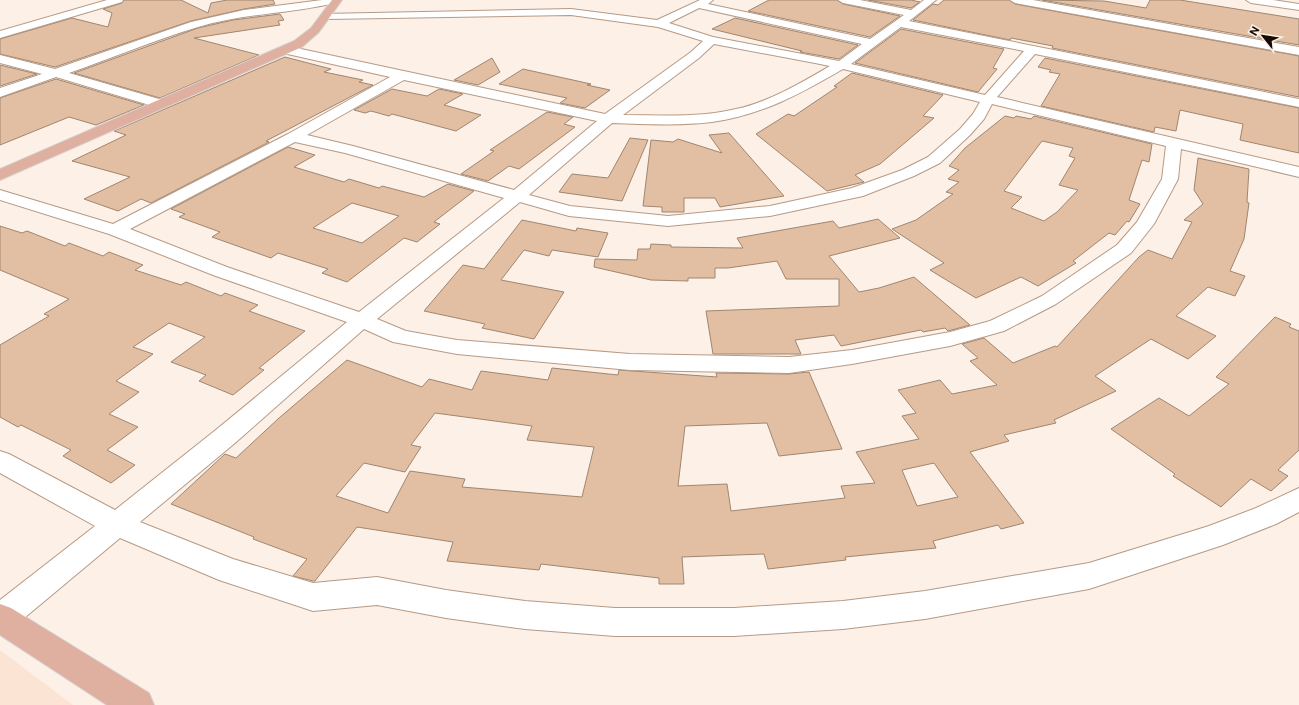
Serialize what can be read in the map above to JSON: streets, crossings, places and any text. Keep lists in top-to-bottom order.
{
  "north": "top left"
}
